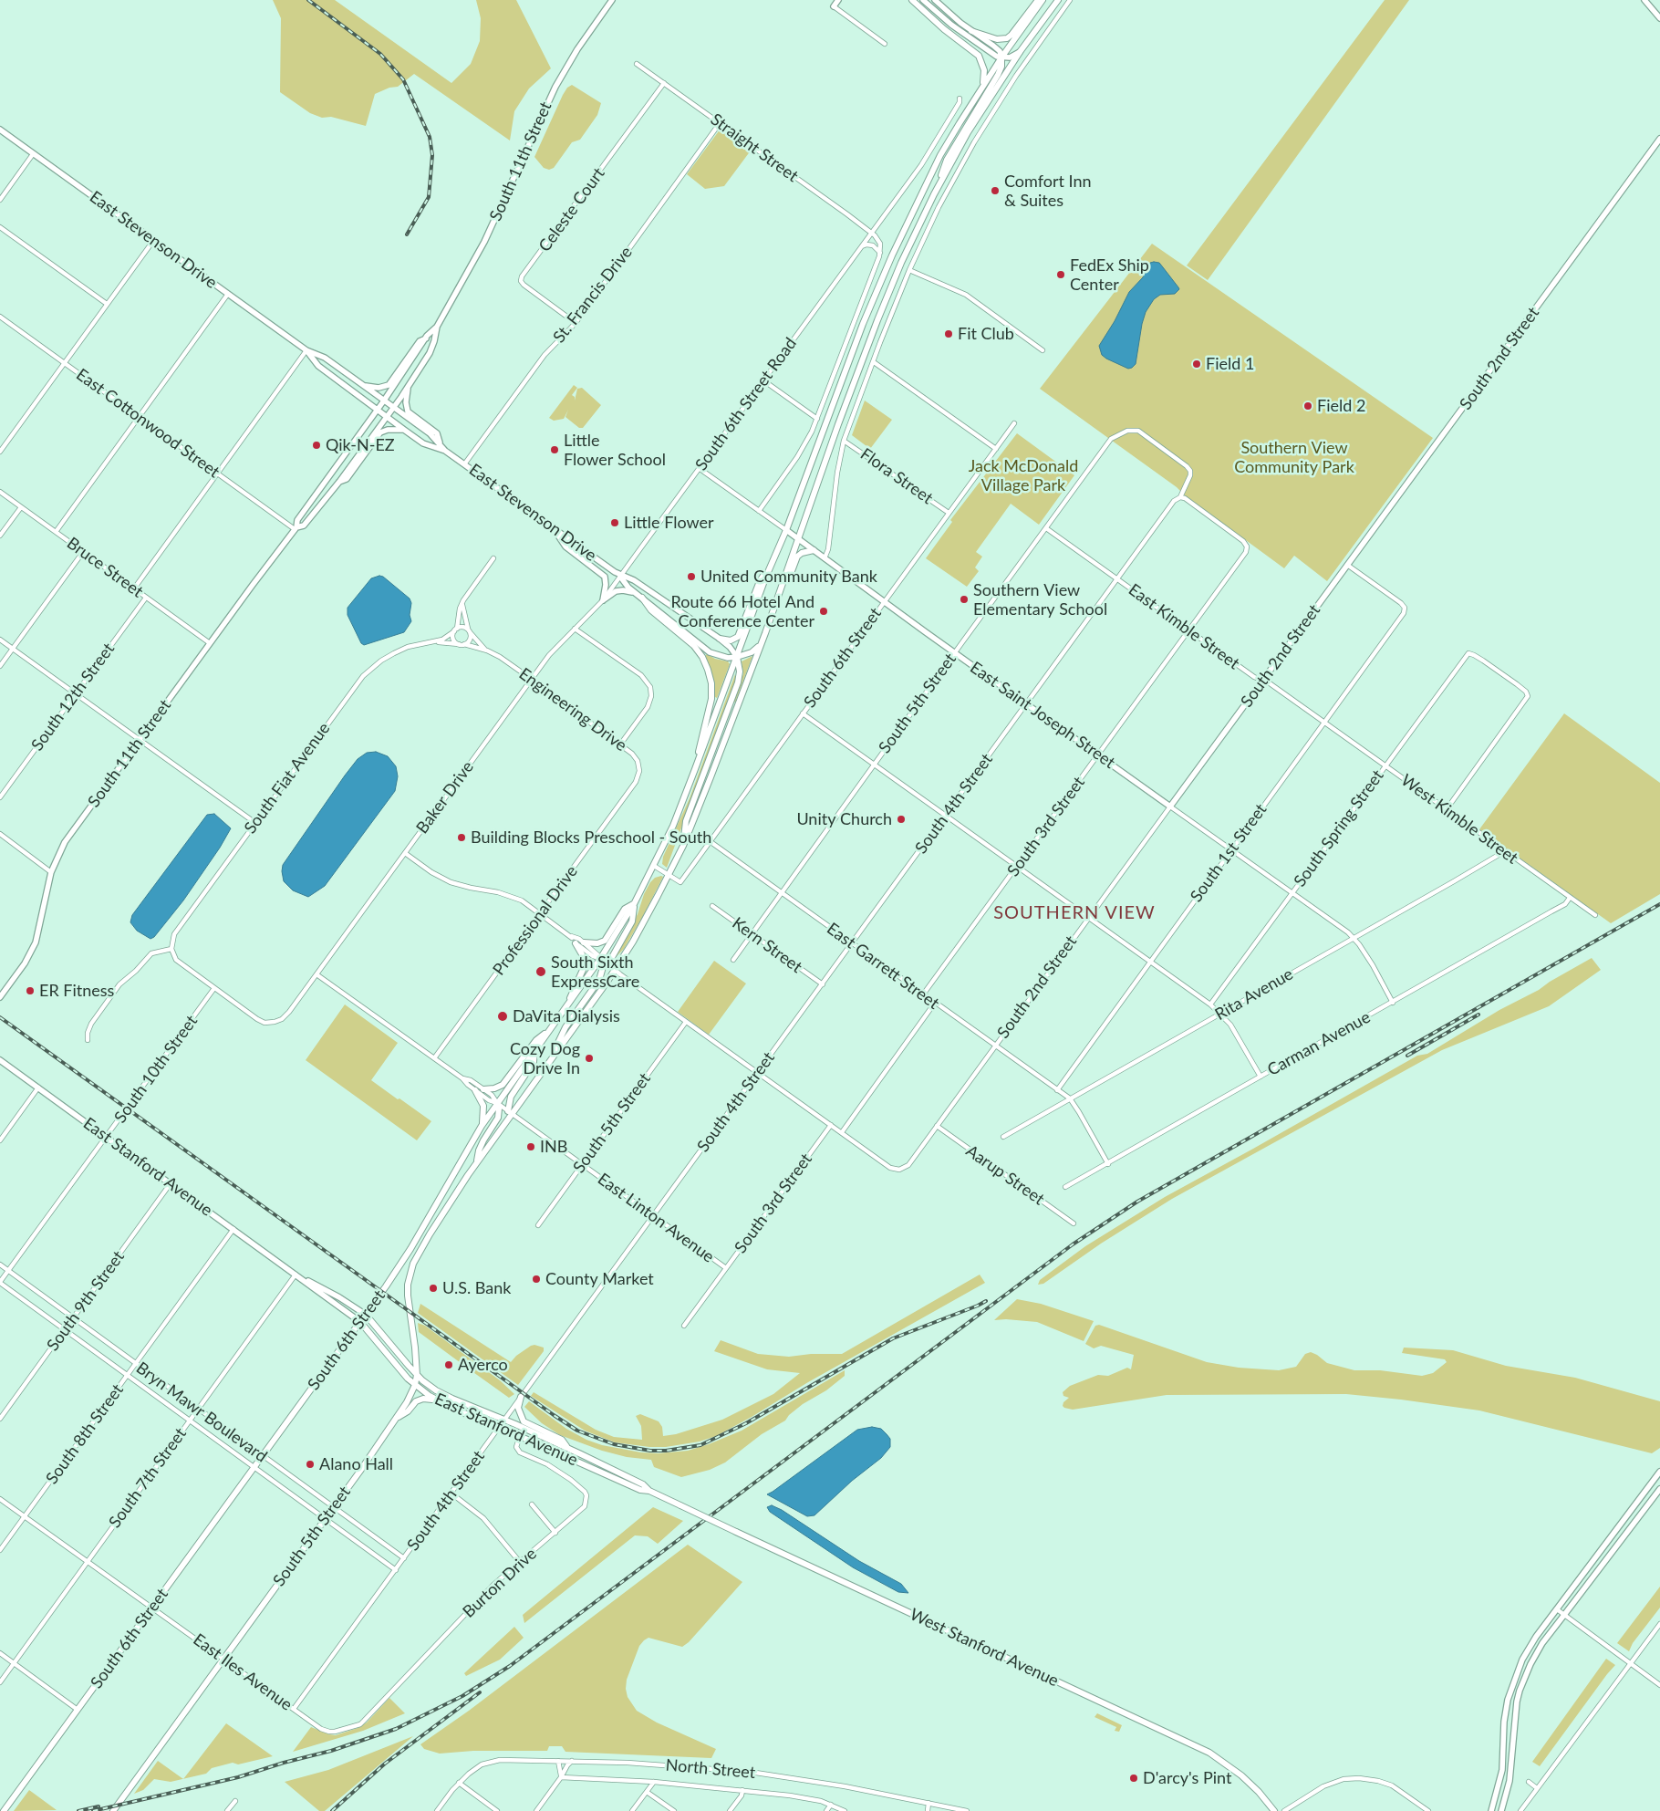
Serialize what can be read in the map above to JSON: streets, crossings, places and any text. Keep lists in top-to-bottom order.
{
  "streets": {
    "main road": [
      "South 6th Street",
      "South 5th Street",
      "East Stanford Avenue",
      "West Stanford Avenue"
    ],
    "street": [
      "Straight Street",
      "South 11th Street",
      "Celeste Court",
      "East Stevenson Drive",
      "St. Francis Drive",
      "South 2nd Street",
      "South 6th Street Road",
      "East Cottonwood Street",
      "Flora Street",
      "Bruce Street",
      "East Kimble Street",
      "South 12th Street",
      "Engineering Drive",
      "East Saint Joseph Street",
      "South Fiat Avenue",
      "Baker Drive",
      "South 4th Street",
      "West Kimble Street",
      "South 3rd Street",
      "South Spring Street",
      "South 1st Street",
      "Professional Drive",
      "Kern Street",
      "East Garrett Street",
      "Rita Avenue",
      "Carman Avenue",
      "South 10th Street",
      "Aarup Street",
      "East Linton Avenue",
      "South 9th Street",
      "Bryn Mawr Boulevard",
      "South 8th Street",
      "South 7th Street",
      "Burton Drive",
      "East Iles Avenue",
      "North Street"
    ]
  },
  "crossings": [
    ["Straight Street", "Celeste Court"],
    ["Straight Street", "St. Francis Drive"],
    ["Straight Street", "South 6th Street Road"],
    ["South 11th Street", "East Stevenson Drive"],
    ["South 11th Street", "East Cottonwood Street"],
    ["South 11th Street", "Bruce Street"],
    ["Celeste Court", "St. Francis Drive"],
    ["East Stevenson Drive", "St. Francis Drive"],
    ["East Stevenson Drive", "South 6th Street Road"],
    ["East Stevenson Drive", "Baker Drive"],
    ["South 2nd Street", "East Kimble Street"],
    ["South 2nd Street", "East Saint Joseph Street"],
    ["South 2nd Street", "South 1st Street"],
    ["South 2nd Street", "East Garrett Street"],
    ["South 2nd Street", "Aarup Street"],
    ["South 6th Street Road", "East Saint Joseph Street"],
    ["South 6th Street Road", "Baker Drive"],
    ["Flora Street", "South 6th Street"],
    ["Bruce Street", "South 12th Street"],
    ["East Kimble Street", "South 5th Street"],
    ["East Kimble Street", "South 4th Street"],
    ["East Kimble Street", "West Kimble Street"],
    ["East Kimble Street", "South 3rd Street"],
    ["East Kimble Street", "South 1st Street"],
    ["South 6th Street", "East Saint Joseph Street"],
    ["South 6th Street", "East Garrett Street"],
    ["South 6th Street", "East Stanford Avenue"],
    ["South 6th Street", "East Linton Avenue"],
    ["South 6th Street", "Bryn Mawr Boulevard"],
    ["South 6th Street", "East Iles Avenue"],
    ["South 5th Street", "East Saint Joseph Street"],
    ["South 5th Street", "South 4th Street"],
    ["South 5th Street", "South 3rd Street"],
    ["South 5th Street", "Kern Street"],
    ["South 5th Street", "East Garrett Street"],
    ["South 5th Street", "East Stanford Avenue"],
    ["South 5th Street", "East Linton Avenue"],
    ["South 5th Street", "Bryn Mawr Boulevard"],
    ["South 5th Street", "East Iles Avenue"],
    ["Engineering Drive", "Baker Drive"],
    ["Engineering Drive", "Professional Drive"],
    ["East Saint Joseph Street", "South 4th Street"],
    ["East Saint Joseph Street", "South 3rd Street"],
    ["East Saint Joseph Street", "South Spring Street"],
    ["East Saint Joseph Street", "South 1st Street"],
    ["East Saint Joseph Street", "Rita Avenue"],
    ["Baker Drive", "South 10th Street"],
    ["Baker Drive", "East Linton Avenue"],
    ["South 4th Street", "South 3rd Street"],
    ["South 4th Street", "Kern Street"],
    ["South 4th Street", "East Garrett Street"],
    ["South 4th Street", "East Stanford Avenue"],
    ["South 4th Street", "East Linton Avenue"],
    ["South 4th Street", "Bryn Mawr Boulevard"],
    ["South 4th Street", "East Iles Avenue"],
    ["West Kimble Street", "South Spring Street"],
    ["West Kimble Street", "South 1st Street"],
    ["West Kimble Street", "Rita Avenue"],
    ["West Kimble Street", "Carman Avenue"],
    ["South 3rd Street", "East Garrett Street"],
    ["South 3rd Street", "East Linton Avenue"],
    ["South 1st Street", "East Garrett Street"],
    ["Professional Drive", "East Linton Avenue"],
    ["East Garrett Street", "Rita Avenue"],
    ["South 10th Street", "East Stanford Avenue"],
    ["South 10th Street", "Bryn Mawr Boulevard"],
    ["East Stanford Avenue", "South 9th Street"],
    ["East Stanford Avenue", "South 8th Street"],
    ["East Stanford Avenue", "South 7th Street"],
    ["East Stanford Avenue", "Burton Drive"],
    ["East Stanford Avenue", "West Stanford Avenue"],
    ["South 9th Street", "Bryn Mawr Boulevard"],
    ["Bryn Mawr Boulevard", "South 8th Street"],
    ["Bryn Mawr Boulevard", "South 7th Street"],
    ["South 8th Street", "East Iles Avenue"],
    ["South 7th Street", "East Iles Avenue"],
    ["Burton Drive", "East Iles Avenue"]
  ],
  "districts": ["SOUTHERN VIEW"],
  "parks": ["Southern View Community Park", "Jack McDonald Village Park"],
  "places": [
    "Comfort Inn & Suites",
    "FedEx Ship Center",
    "Fit Club",
    "Field 1",
    "Field 2",
    "Qik-N-EZ",
    "Little Flower School",
    "Little Flower",
    "United Community Bank",
    "Southern View Elementary School",
    "Route 66 Hotel And Conference Center",
    "Unity Church",
    "Building Blocks Preschool - South",
    "South Sixth ExpressCare",
    "ER Fitness",
    "DaVita Dialysis",
    "Cozy Dog Drive In",
    "INB",
    "County Market",
    "U.S. Bank",
    "Ayerco",
    "Alano Hall",
    "D'arcy's Pint"
  ]
}
